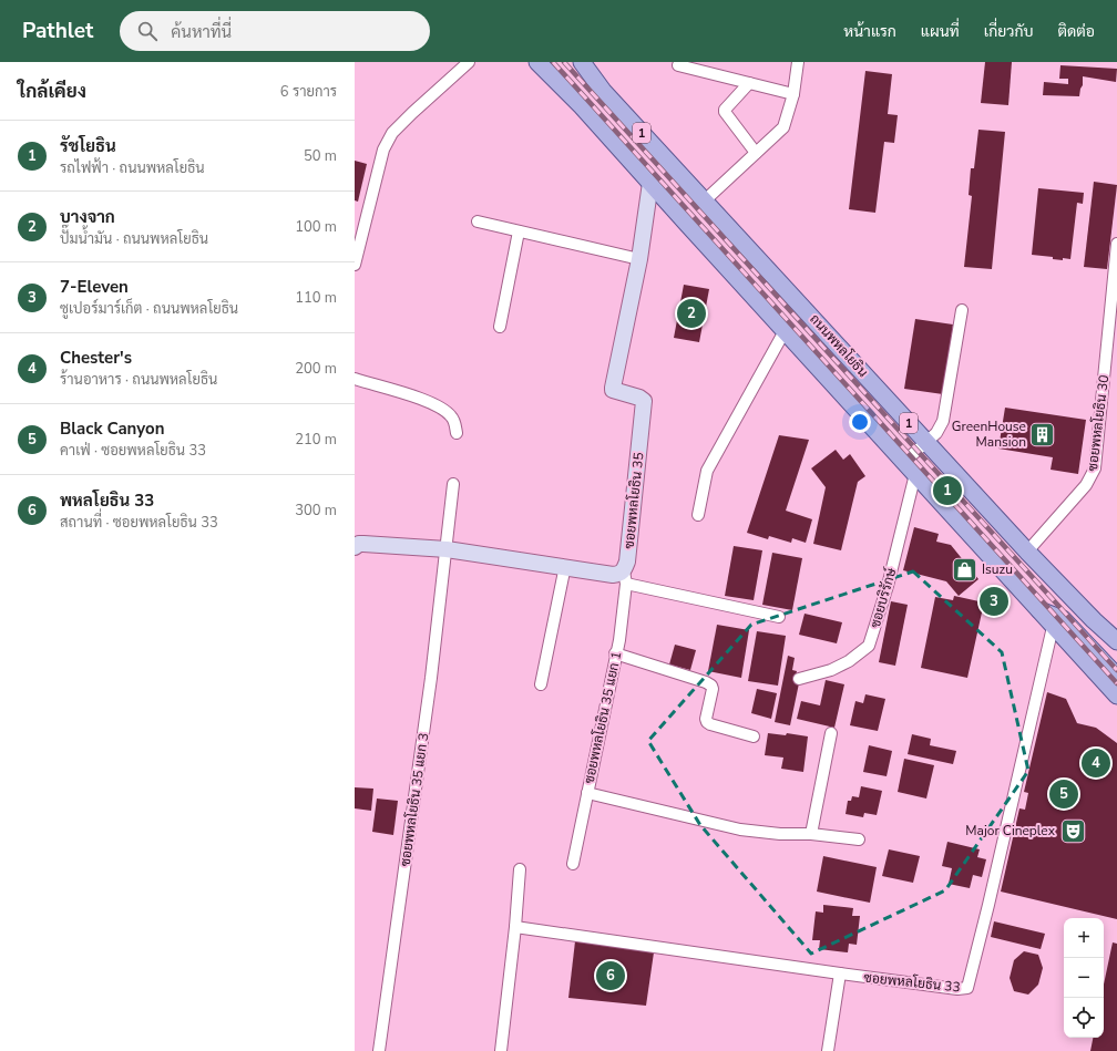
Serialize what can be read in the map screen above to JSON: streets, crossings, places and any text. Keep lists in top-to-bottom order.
{
  "streets": {
    "main road": ["1", "ถนนพหลโยธิน"],
    "street": [
      "ซอยพหลโยธิน 30",
      "ซอยพหลโยธิน 35",
      "ซอยบริรักษ์",
      "ซอยพหลโยธิน 35 แยก 1",
      "ซอยพหลโยธิน 35 แยก 3",
      "ซอยพหลโยธิน 33"
    ]
  },
  "crossings": [
    ["1", "ซอยพหลโยธิน 35"],
    ["1", "ซอยบริรักษ์"],
    ["1", "ซอยพหลโยธิน 33"],
    ["ถนนพหลโยธิน", "ซอยพหลโยธิน 30"],
    ["ซอยพหลโยธิน 35", "ซอยพหลโยธิน 35 แยก 1"]
  ],
  "places": {
    "building": ["GreenHouse Mansion"],
    "shop": ["Isuzu"],
    "theatre": ["Major Cineplex"]
  },
  "page": {
    "header": "Pathlet",
    "search": "ค้นหาที่นี่",
    "nav": [
      "หน้าแรก",
      "แผนที่",
      "เกี่ยวกับ",
      "ติดต่อ"
    ],
    "heading": ["ใกล้เคียง", "6 รายการ"],
    "list": [
      {
        "mark": "1",
        "name": "รัชโยธิน",
        "note": "รถไฟฟ้า · ถนนพหลโยธิน",
        "value": "50 m"
      },
      {
        "mark": "2",
        "name": "บางจาก",
        "note": "ปั๊มน้ำมัน · ถนนพหลโยธิน",
        "value": "100 m"
      },
      {
        "mark": "3",
        "name": "7-Eleven",
        "note": "ซูเปอร์มาร์เก็ต · ถนนพหลโยธิน",
        "value": "110 m"
      },
      {
        "mark": "4",
        "name": "Chester's",
        "note": "ร้านอาหาร · ถนนพหลโยธิน",
        "value": "200 m"
      },
      {
        "mark": "5",
        "name": "Black Canyon",
        "note": "คาเฟ่ · ซอยพหลโยธิน 33",
        "value": "210 m"
      },
      {
        "mark": "6",
        "name": "พหลโยธิน 33",
        "note": "สถานที่ · ซอยพหลโยธิน 33",
        "value": "300 m"
      }
    ],
    "pins": [
      "2",
      "1",
      "3",
      "4",
      "5",
      "6"
    ],
    "map_buttons": ["+", "−"]
  }
}
